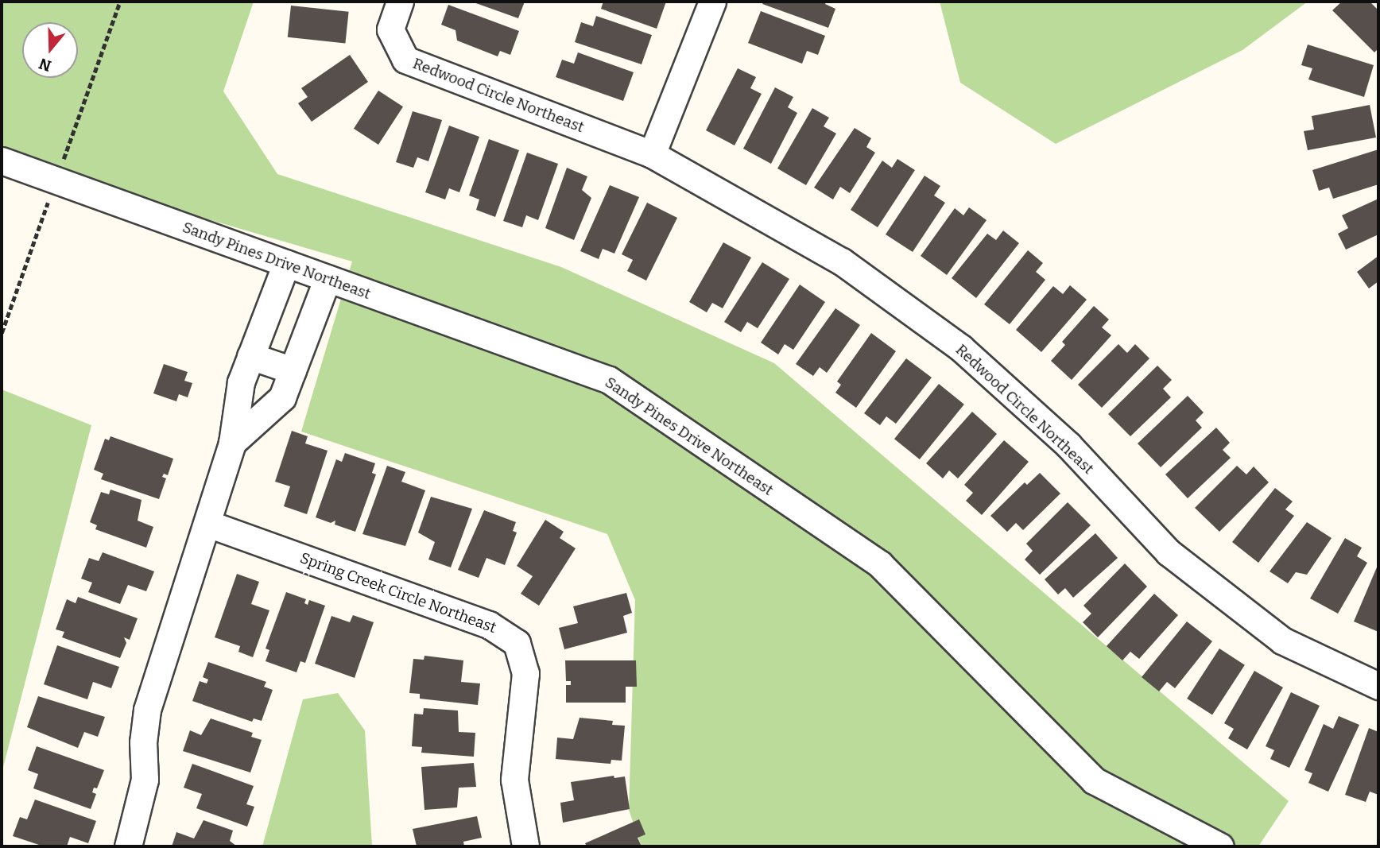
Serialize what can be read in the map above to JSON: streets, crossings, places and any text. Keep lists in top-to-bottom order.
{
  "streets": {
    "street": ["Redwood Circle Northeast", "Sandy Pines Drive Northeast", "Spring Creek Circle Northeast"]
  },
  "north": "bottom"
}
